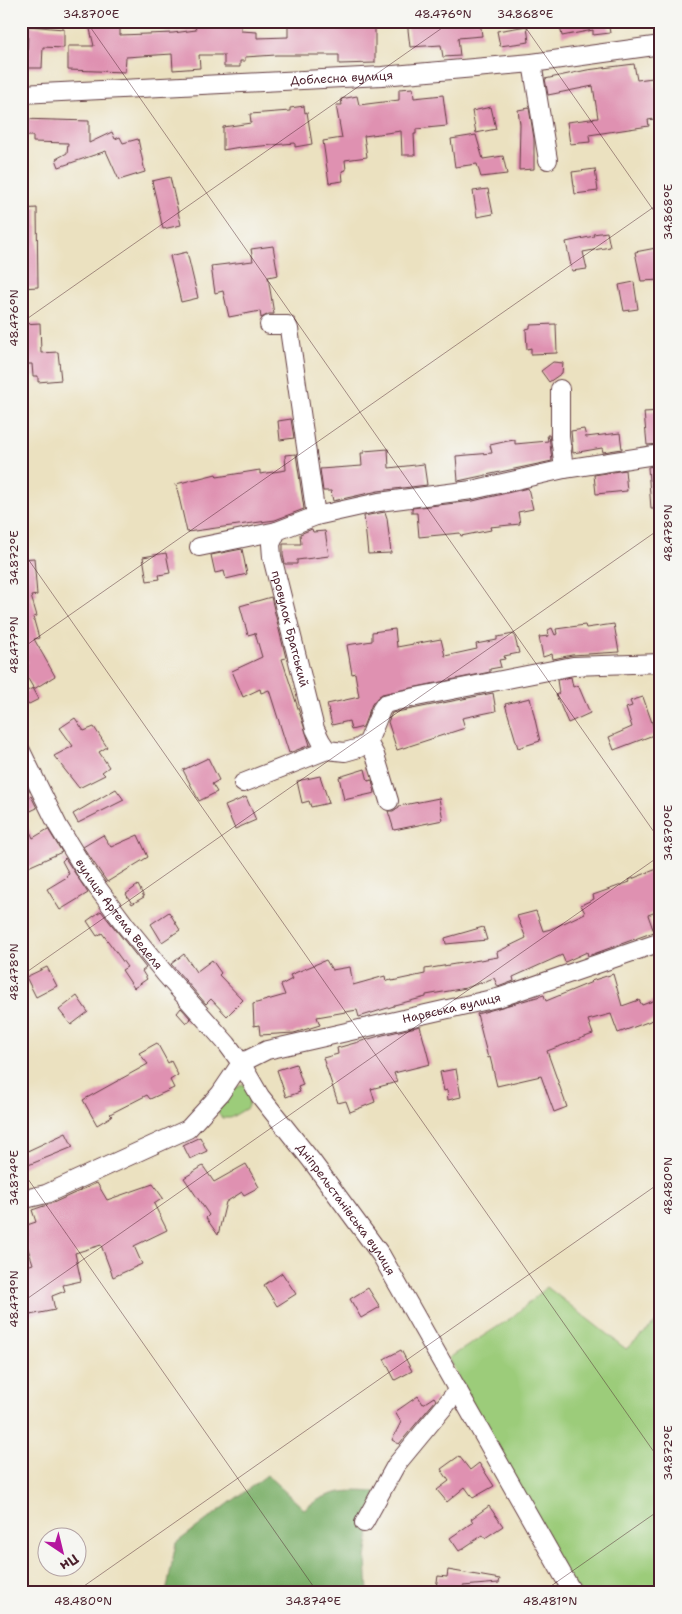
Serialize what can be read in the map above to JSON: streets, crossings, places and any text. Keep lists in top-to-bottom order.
{
  "streets": {
    "street": [
      "Доблесна вулиця",
      "провулок Братський",
      "вулиця Артема Веделя",
      "Нарвська вулиця",
      "Дніпрельстанівська вулиця"
    ]
  },
  "crossings": [
    ["вулиця Артема Веделя", "Нарвська вулиця"],
    ["вулиця Артема Веделя", "Дніпрельстанівська вулиця"],
    ["Нарвська вулиця", "Дніпрельстанівська вулиця"]
  ],
  "north": "bottom right",
  "coordinates": [
    "34.870°E",
    "48.476°N",
    "34.868°E",
    "48.478°N",
    "34.872°E",
    "48.477°N",
    "34.874°E",
    "48.480°N",
    "48.479°N",
    "48.481°N"
  ]
}
